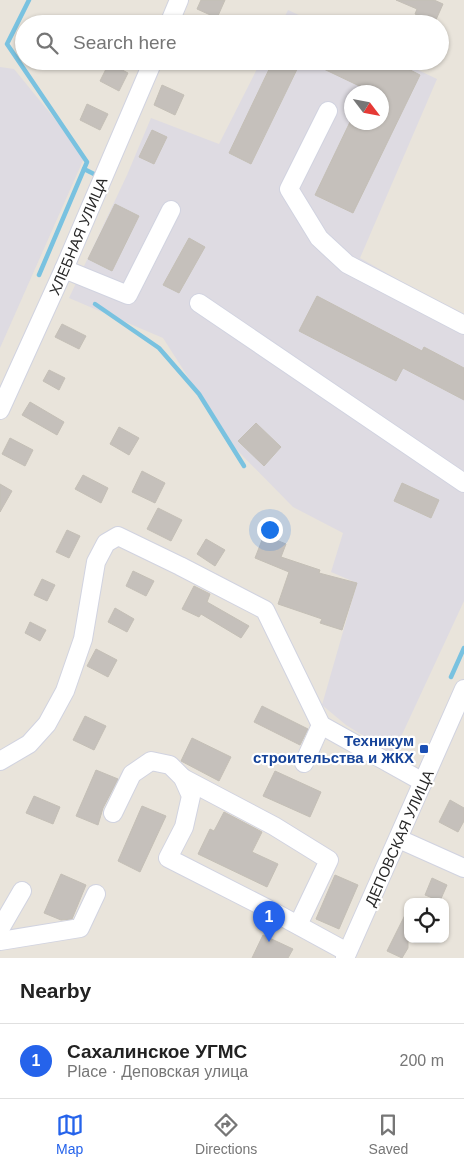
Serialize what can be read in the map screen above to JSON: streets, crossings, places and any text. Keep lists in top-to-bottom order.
{
  "streets": {
    "street": ["ХЛЕБНАЯ УЛИЦА", "ДЕПОВСКАЯ УЛИЦА"]
  },
  "places": {
    "transit": ["Техникум строительства и ЖКХ"]
  },
  "north": "bottom right",
  "page": {
    "search": "Search here",
    "pins": "1",
    "heading": "Nearby",
    "list": [
      {
        "mark": "1",
        "name": "Сахалинское УГМС",
        "note": "Place · Деповская улица",
        "value": "200 m"
      }
    ],
    "nav": ["Map", "Directions", "Saved"]
  }
}
